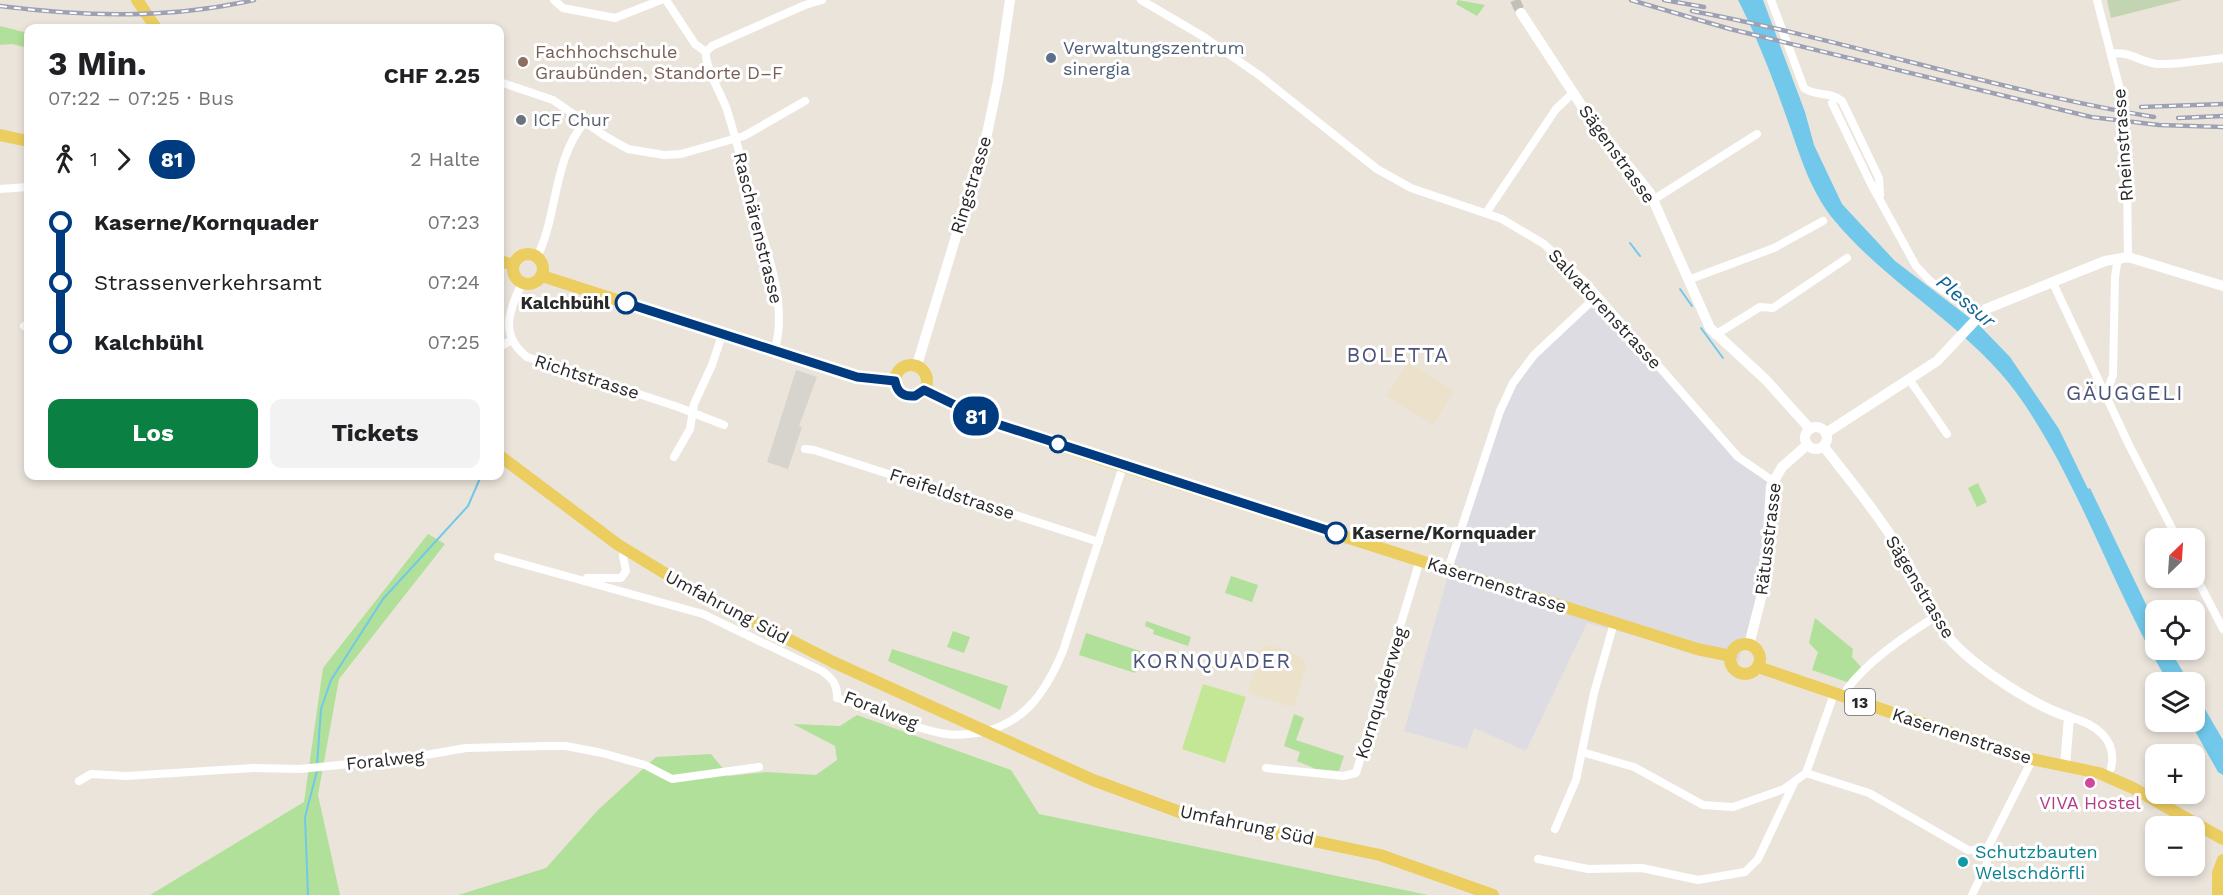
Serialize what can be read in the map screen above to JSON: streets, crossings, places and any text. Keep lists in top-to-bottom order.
{
  "streets": {
    "main road": ["Kasernenstrasse", "Umfahrung Süd", "13"],
    "street": [
      "Rheinstrasse",
      "Sägenstrasse",
      "Ringstrasse",
      "Raschärenstrasse",
      "Salvatorenstrasse",
      "Richtstrasse",
      "Freifeldstrasse",
      "Rätusstrasse",
      "Kornquaderweg",
      "Foralweg"
    ]
  },
  "crossings": [
    ["Sägenstrasse", "Rätusstrasse"],
    ["Ringstrasse", "Kasernenstrasse"],
    ["Salvatorenstrasse", "Rätusstrasse"],
    ["Freifeldstrasse", "Foralweg"],
    ["Rätusstrasse", "Kasernenstrasse"],
    ["Kasernenstrasse", "Kornquaderweg"],
    ["Kasernenstrasse", "13"],
    ["Kasernenstrasse", "Foralweg"]
  ],
  "districts": ["BOLETTA", "GÄUGGELI", "KORNQUADER"],
  "water": ["Plessur"],
  "places": [
    "Verwaltungszentrum sinergia",
    "Fachhochschule Graubünden, Standorte D–F",
    "ICF Chur",
    "Kalchbühl",
    "Kaserne/Kornquader",
    "VIVA Hostel",
    "Schutzbauten Welschdörfli"
  ],
  "lines": ["bus line 81"],
  "north": "top right",
  "page": {
    "on_map": "81",
    "heading": ["3 Min.", "07:22 – 07:25 · Bus", "CHF 2.25"],
    "legs": ["1", "81", "2 Halte"],
    "list": [
      {
        "name": "Kaserne/Kornquader",
        "value": "07:23"
      },
      {
        "name": "Strassenverkehrsamt",
        "value": "07:24"
      },
      {
        "name": "Kalchbühl",
        "value": "07:25"
      }
    ],
    "buttons": ["Los", "Tickets"],
    "map_buttons": ["+", "−"]
  }
}
